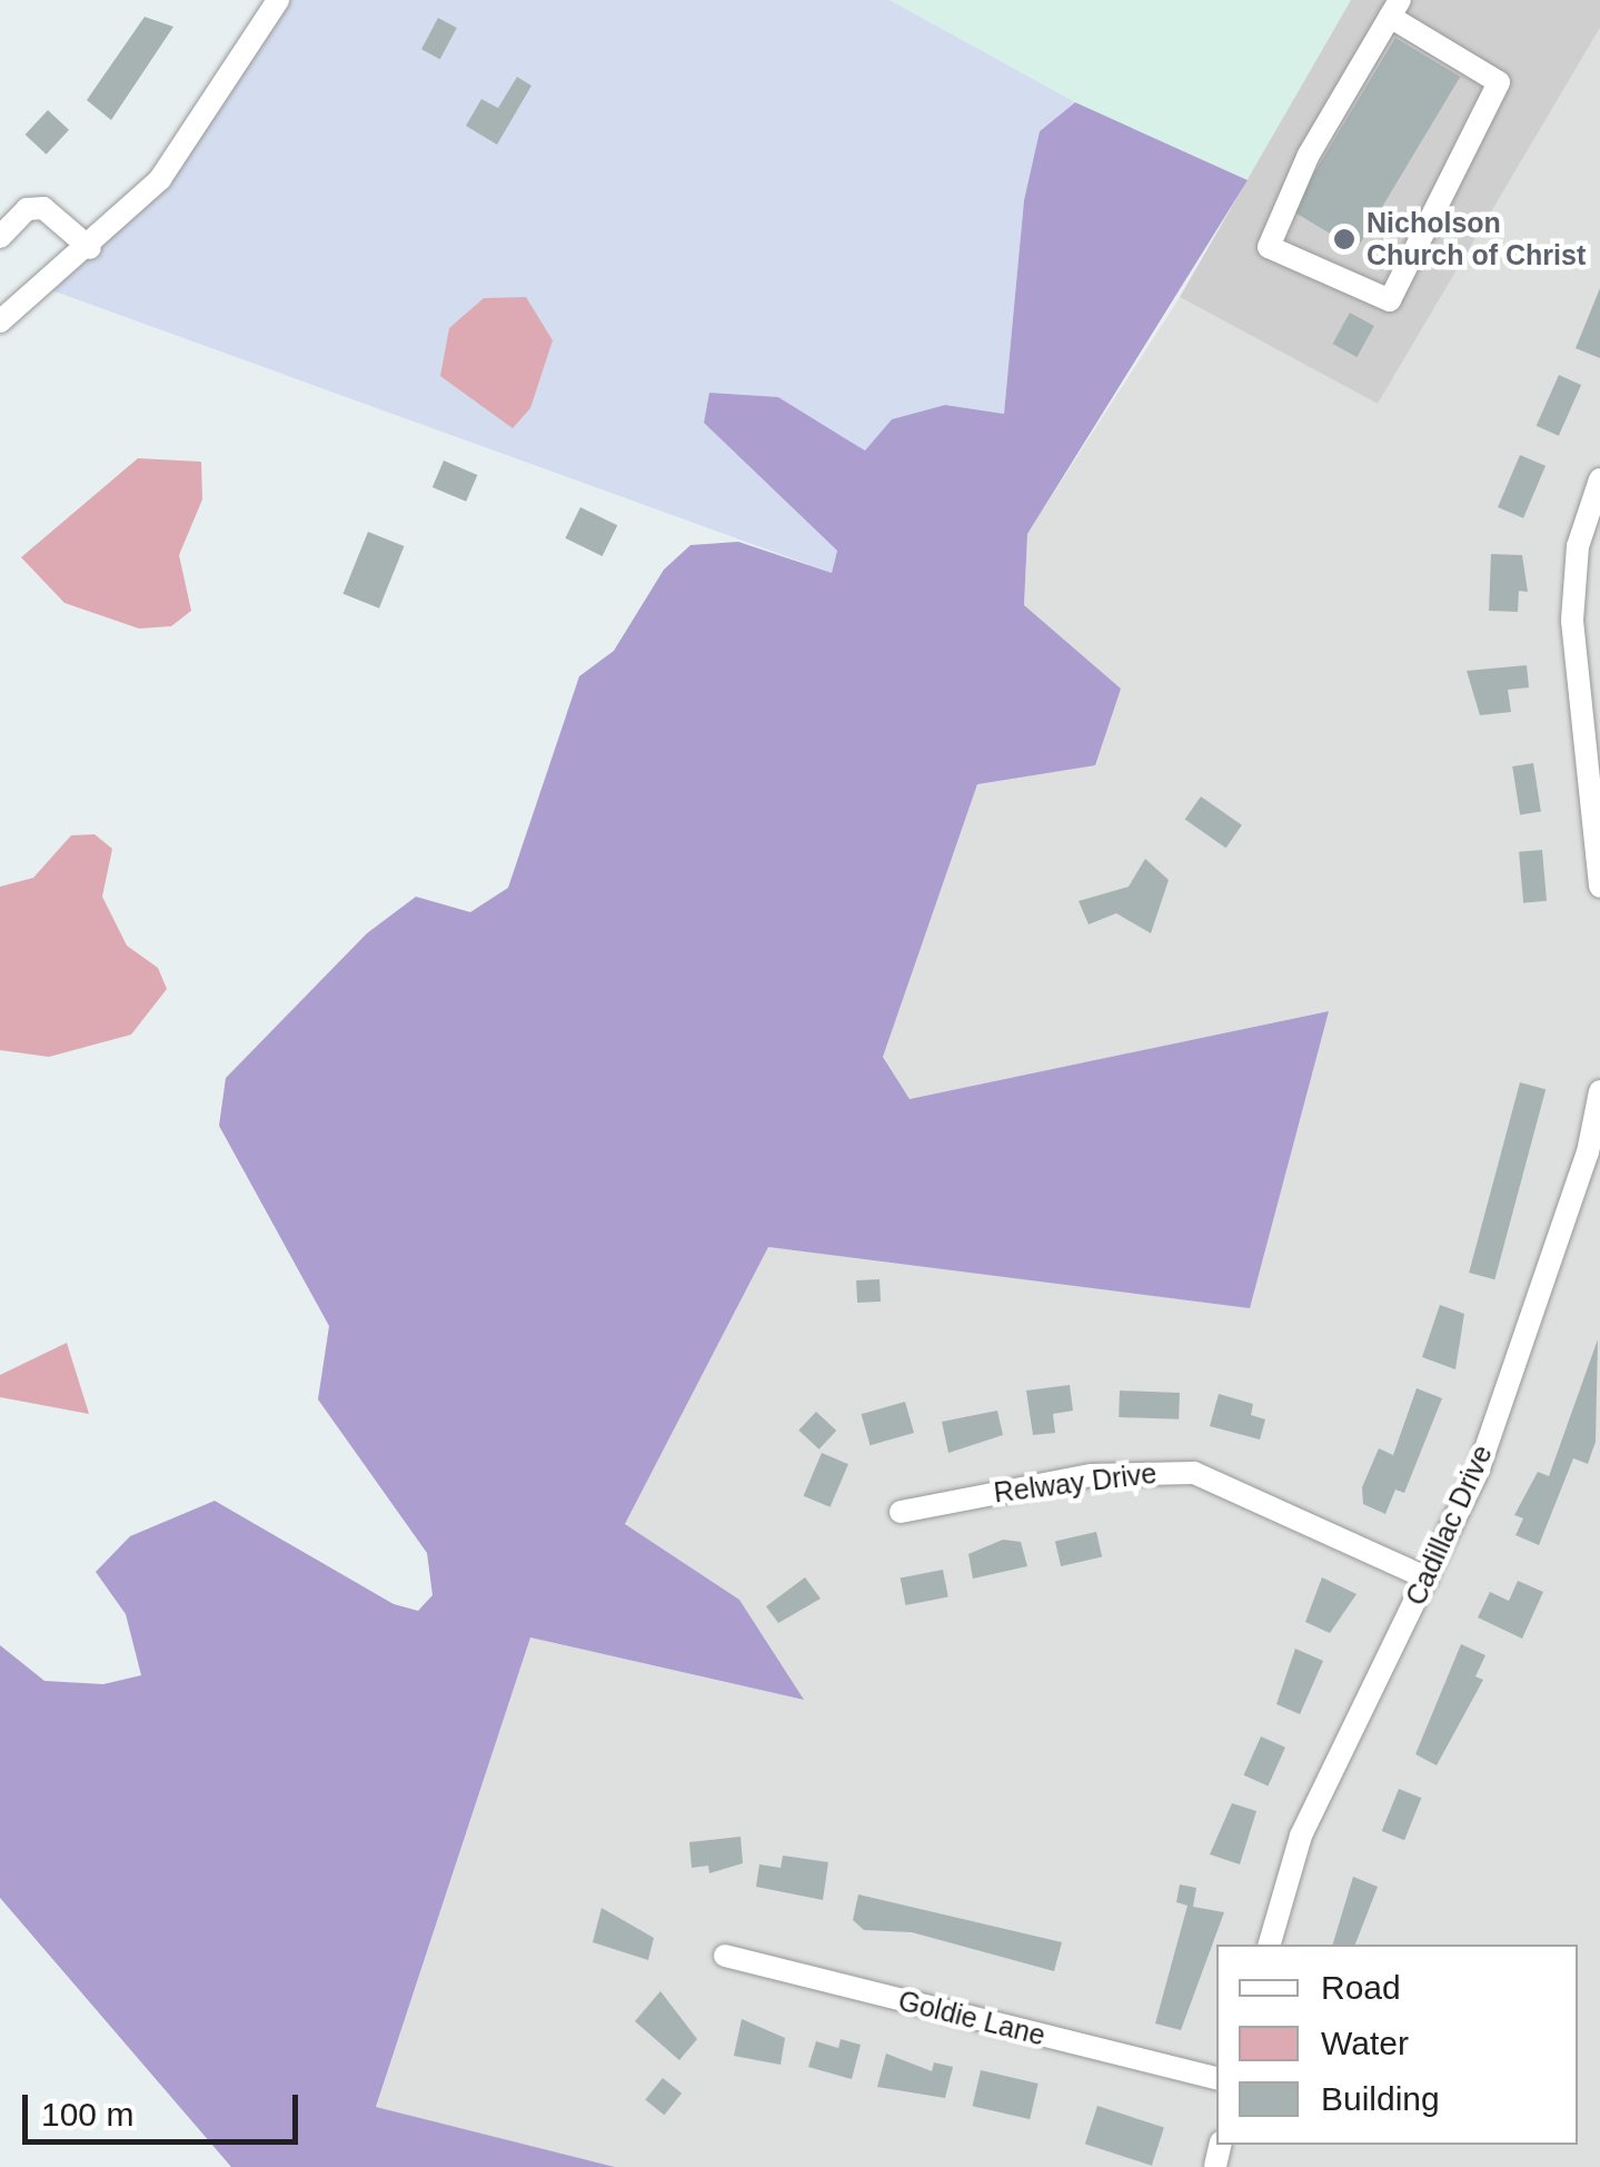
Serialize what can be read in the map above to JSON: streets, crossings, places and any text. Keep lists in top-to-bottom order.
{
  "streets": {
    "street": ["Relway Drive", "Cadillac Drive", "Goldie Lane"]
  },
  "crossings": [
    ["Relway Drive", "Cadillac Drive"]
  ],
  "places": ["Nicholson Church of Christ"],
  "legend": ["Road", "Water", "Building"],
  "scale_bar": "100 m"
}
